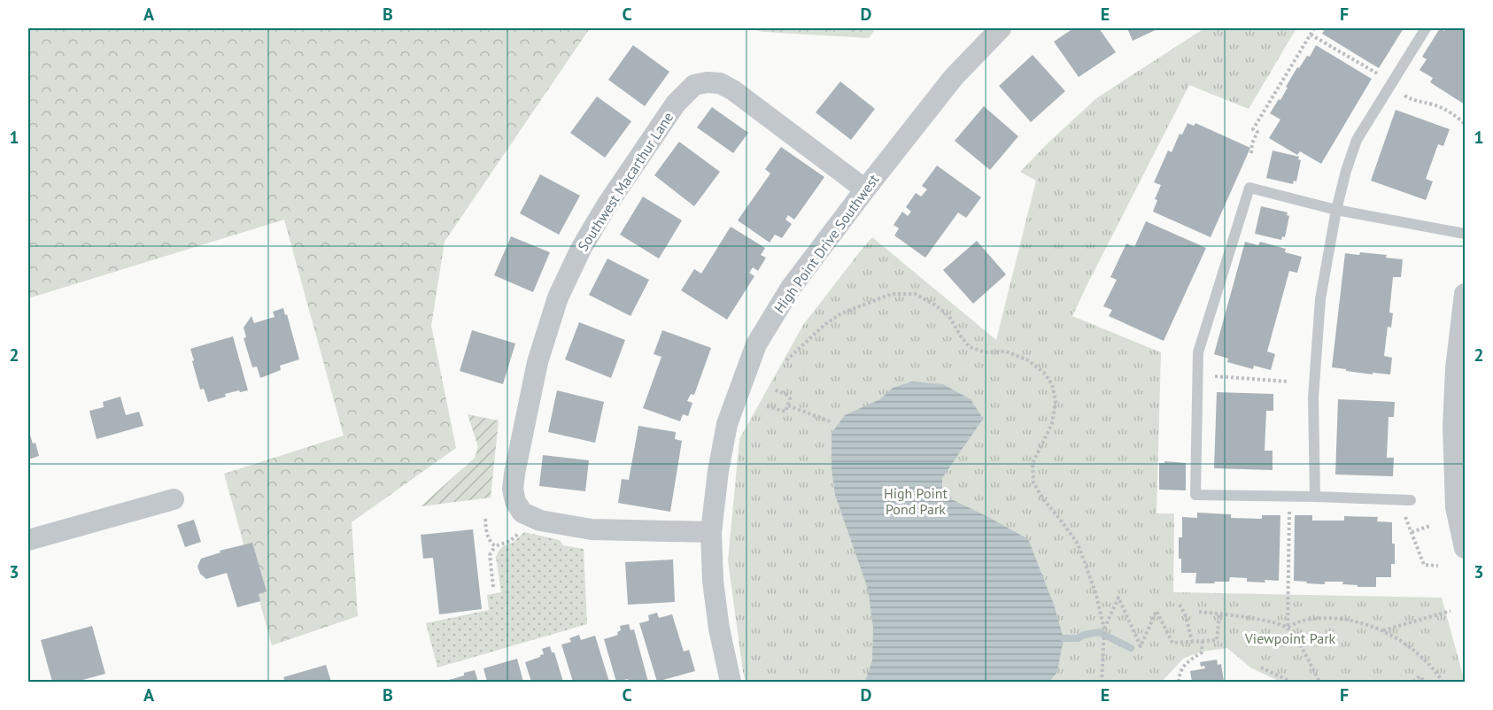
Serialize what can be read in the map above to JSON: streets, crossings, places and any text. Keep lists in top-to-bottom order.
{
  "streets": {
    "street": ["Southwest Macarthur Lane", "High Point Drive Southwest"]
  },
  "crossings": [
    ["Southwest Macarthur Lane", "High Point Drive Southwest"]
  ],
  "parks": ["High Point Pond Park", "Viewpoint Park"],
  "grid": {
    "columns": [
      "A",
      "B",
      "C",
      "D",
      "E",
      "F"
    ],
    "rows": ["1", "2", "3"]
  }
}
